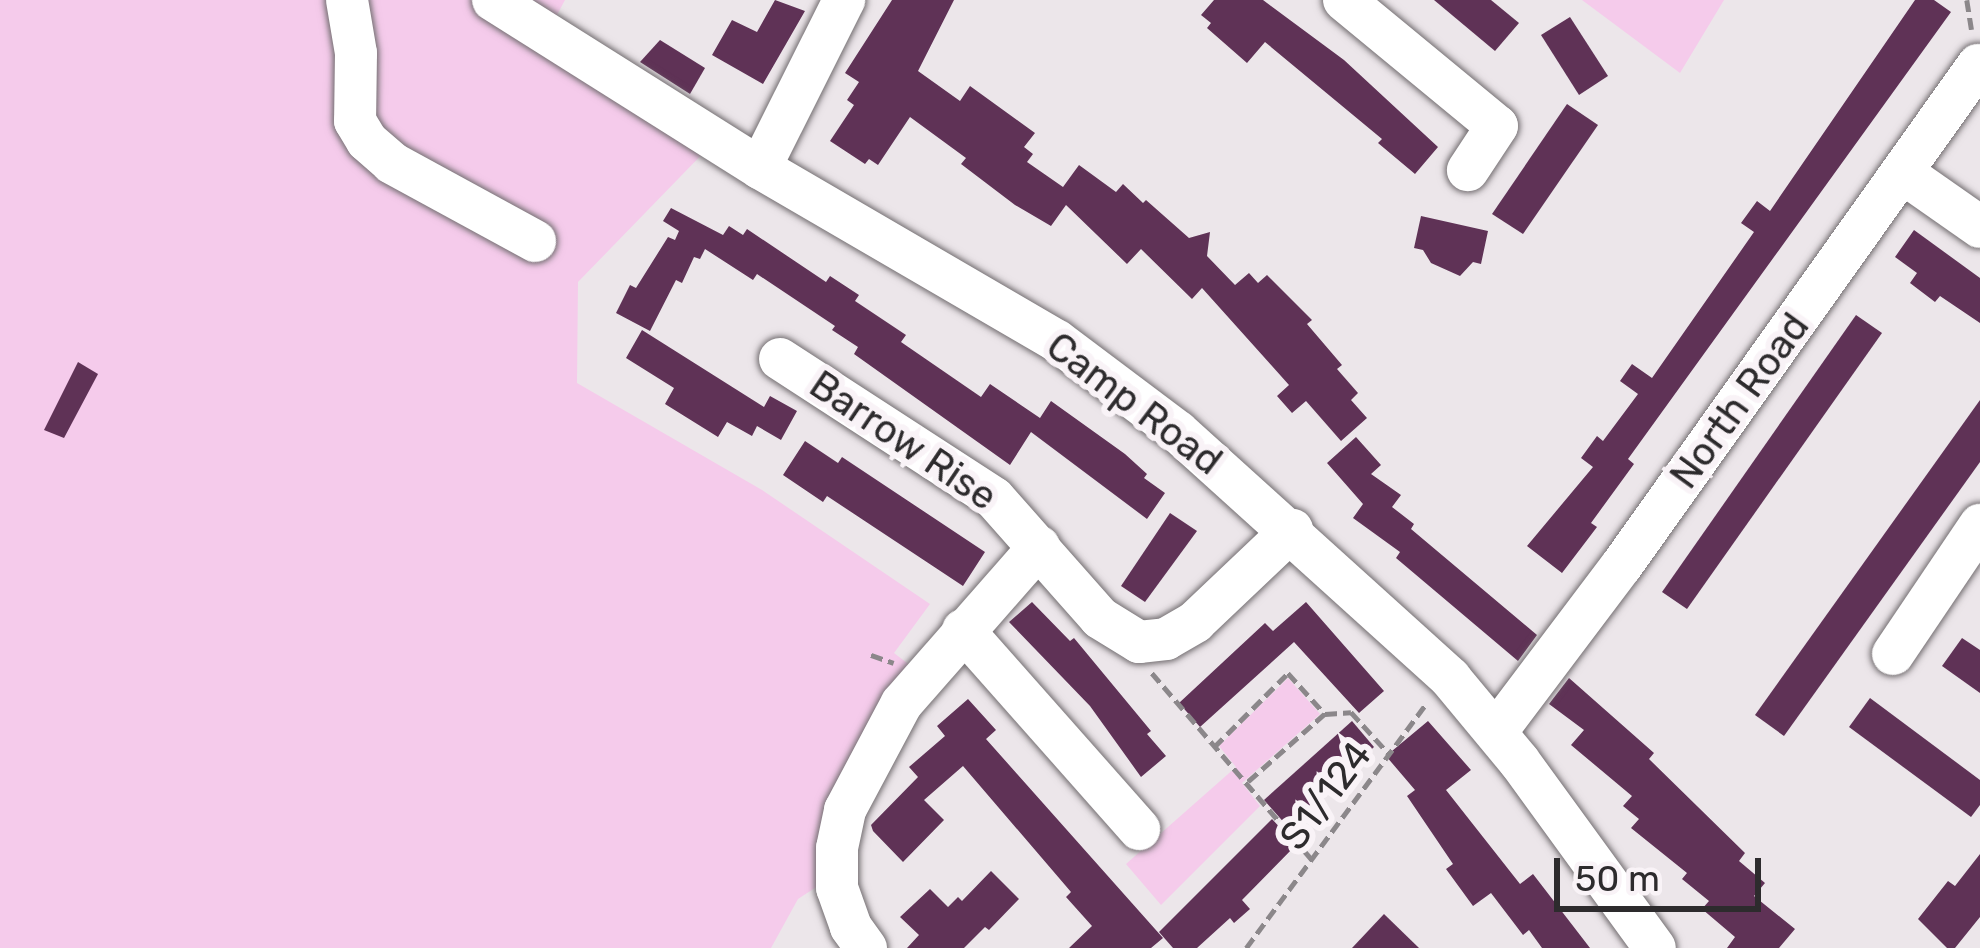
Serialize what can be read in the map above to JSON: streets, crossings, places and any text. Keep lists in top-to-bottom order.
{
  "streets": {
    "street": ["North Road", "Camp Road", "Barrow Rise"],
    "path": ["S1/124"]
  },
  "crossings": [
    ["North Road", "Camp Road"],
    ["Camp Road", "S1/124"]
  ],
  "scale_bar": "50 m"
}
